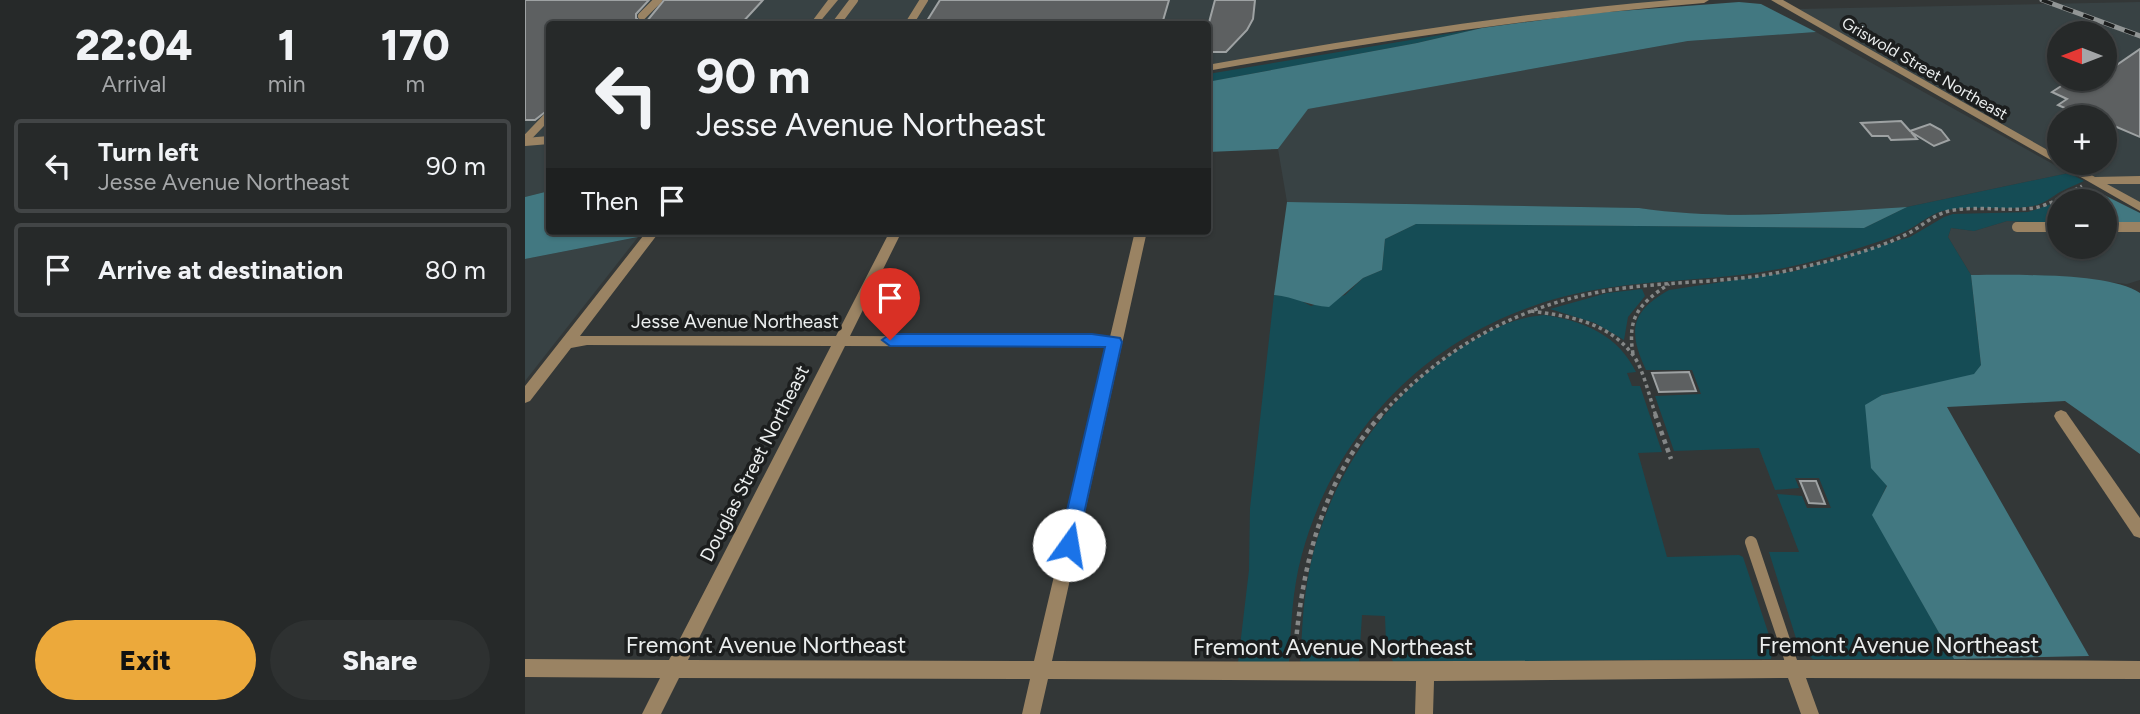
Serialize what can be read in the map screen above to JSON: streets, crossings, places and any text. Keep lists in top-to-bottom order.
{
  "streets": {
    "street": [
      "Griswold Street Northeast",
      "Jesse Avenue Northeast",
      "Douglas Street Northeast",
      "Fremont Avenue Northeast"
    ]
  },
  "crossings": [
    ["Jesse Avenue Northeast", "Douglas Street Northeast"],
    ["Douglas Street Northeast", "Fremont Avenue Northeast"]
  ],
  "north": "left",
  "page": {
    "eta": [
      "22:04",
      "Arrival",
      "1",
      "min",
      "170",
      "m"
    ],
    "map_buttons": ["+", "−"],
    "turn": ["90 m", "Jesse Avenue Northeast"],
    "list": [
      {
        "name": "Turn left",
        "note": "Jesse Avenue Northeast",
        "value": "90 m"
      },
      {
        "name": "Arrive at destination",
        "value": "80 m"
      }
    ],
    "then": "Then",
    "buttons": ["Exit", "Share"]
  }
}
